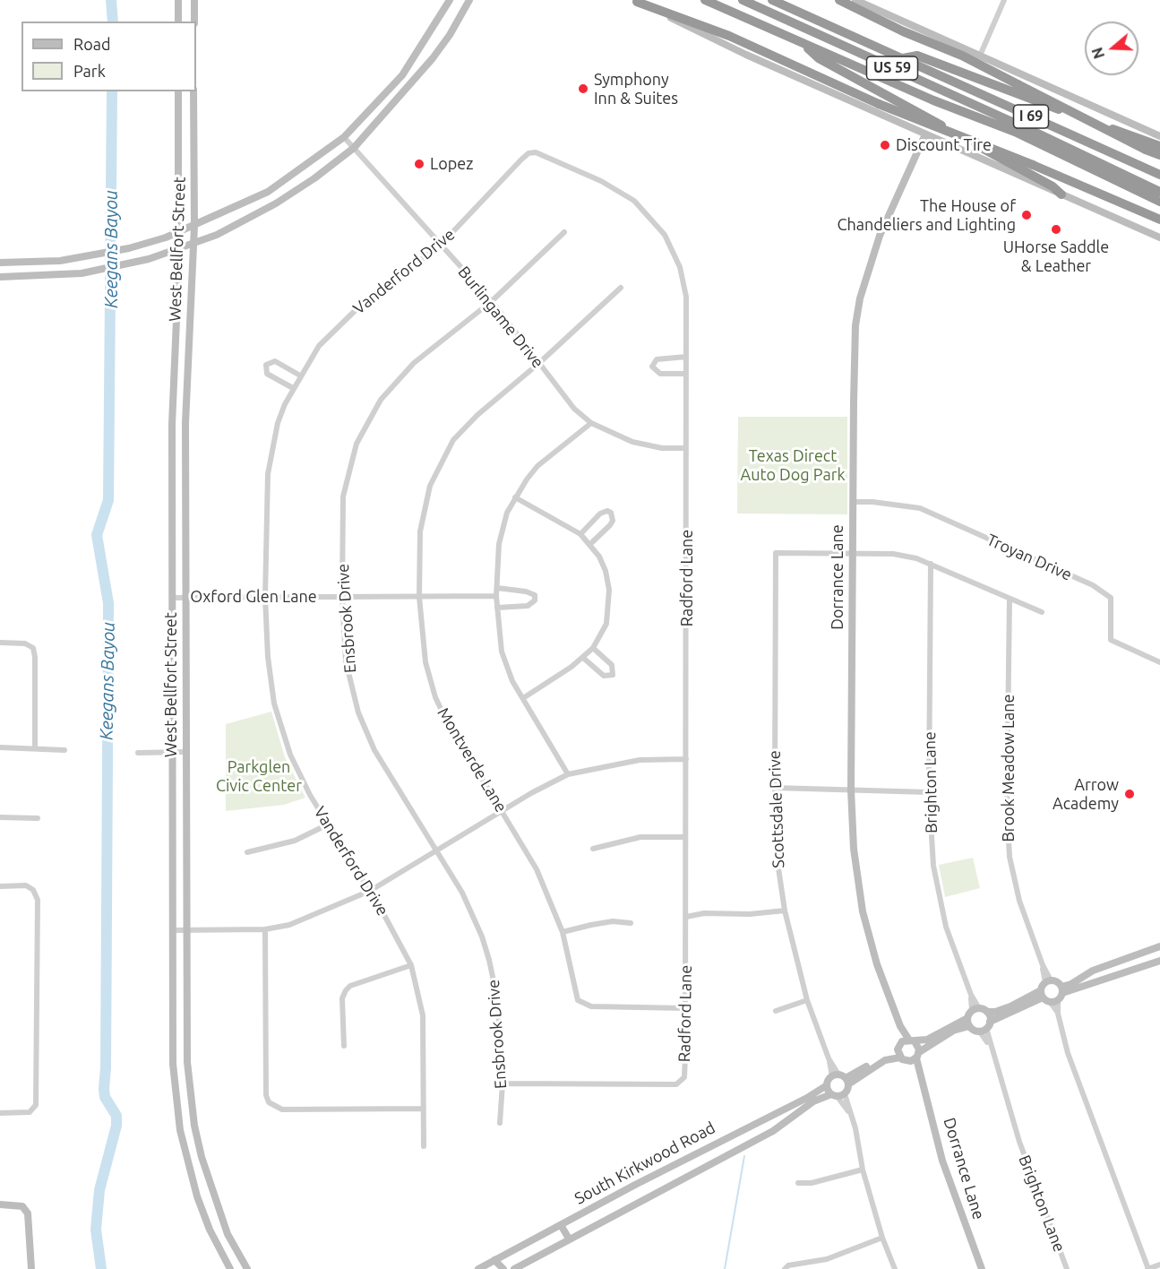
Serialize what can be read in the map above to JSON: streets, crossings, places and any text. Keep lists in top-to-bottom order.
{
  "streets": {
    "highway": ["US 59", "I 69"],
    "main road": ["West Bellfort Street", "Dorrance Lane", "South Kirkwood Road"],
    "street": [
      "Vanderford Drive",
      "Burlingame Drive",
      "Troyan Drive",
      "Radford Lane",
      "Oxford Glen Lane",
      "Ensbrook Drive",
      "Montverde Lane",
      "Brook Meadow Lane",
      "Brighton Lane",
      "Scottsdale Drive"
    ]
  },
  "crossings": [
    ["West Bellfort Street", "Oxford Glen Lane"],
    ["Vanderford Drive", "Burlingame Drive"],
    ["Vanderford Drive", "Radford Lane"],
    ["Vanderford Drive", "Oxford Glen Lane"],
    ["Burlingame Drive", "Radford Lane"],
    ["Burlingame Drive", "Ensbrook Drive"],
    ["Burlingame Drive", "Montverde Lane"],
    ["Troyan Drive", "Dorrance Lane"],
    ["Dorrance Lane", "Scottsdale Drive"],
    ["Radford Lane", "Ensbrook Drive"],
    ["Radford Lane", "Montverde Lane"],
    ["Oxford Glen Lane", "Ensbrook Drive"],
    ["Oxford Glen Lane", "Montverde Lane"]
  ],
  "water": ["Keegans Bayou"],
  "parks": ["Texas Direct Auto Dog Park", "Parkglen Civic Center"],
  "places": [
    "Symphony Inn & Suites",
    "Discount Tire",
    "Lopez",
    "The House of Chandeliers and Lighting",
    "UHorse Saddle & Leather",
    "Arrow Academy"
  ],
  "legend": ["Road", "Park"],
  "north": "left"
}
